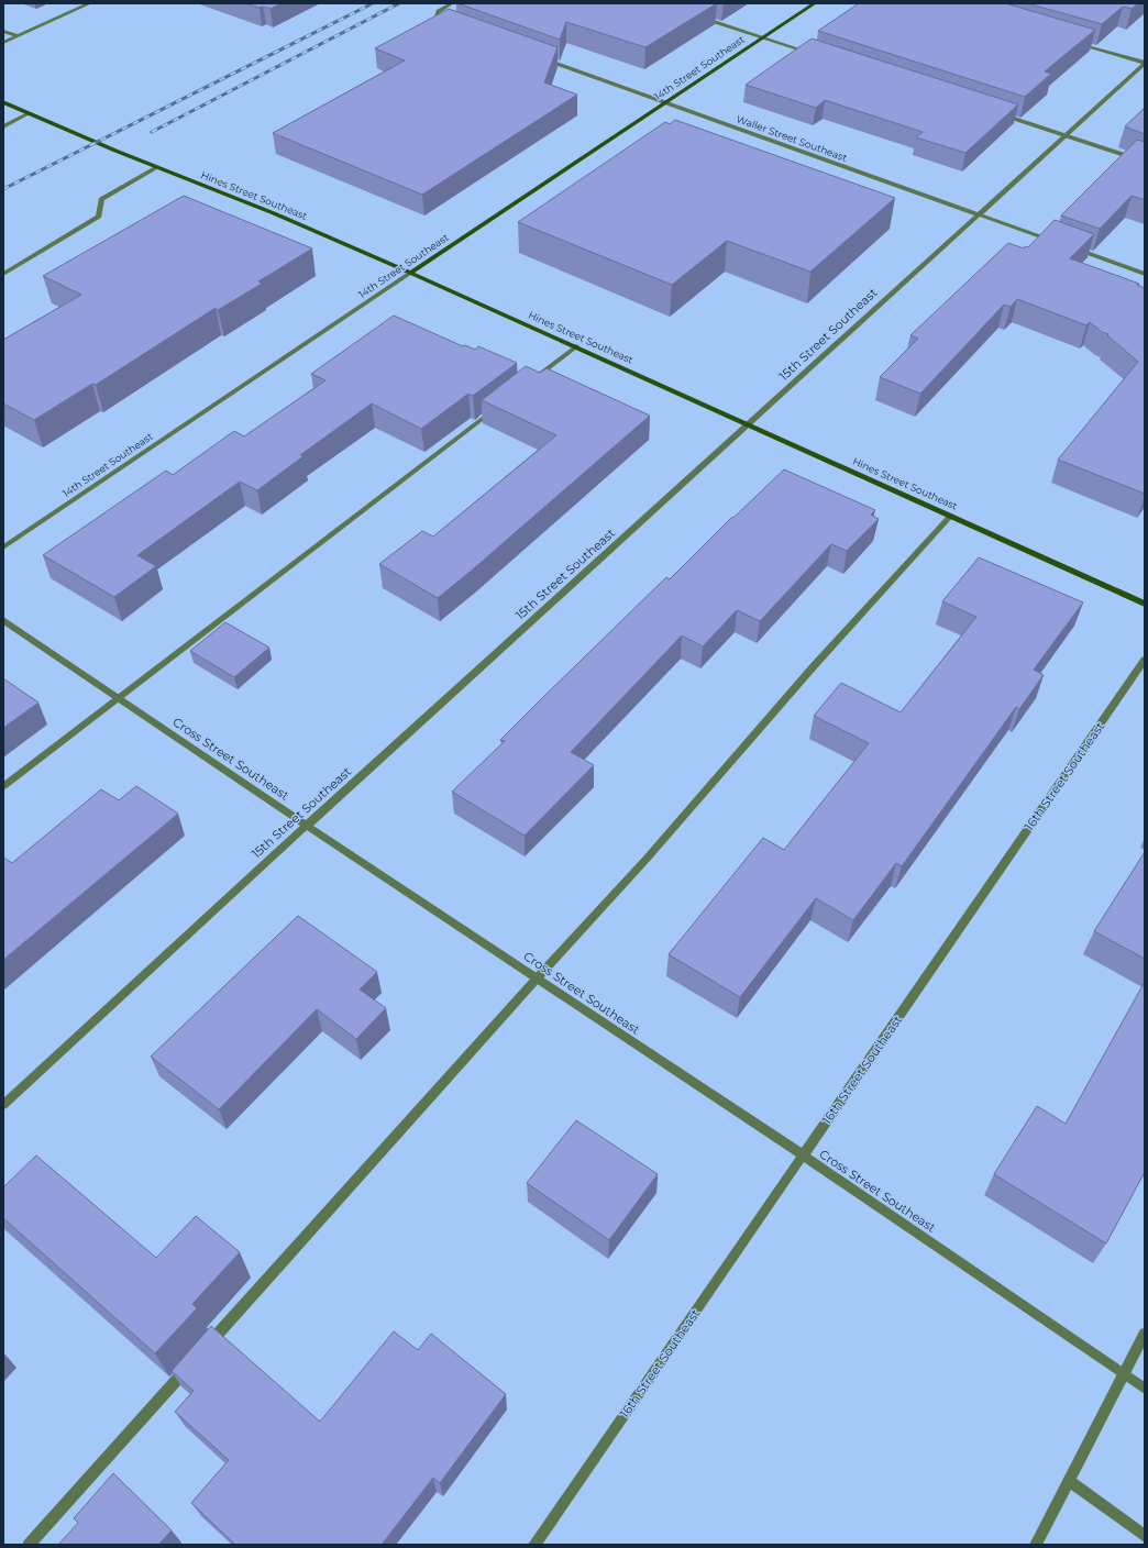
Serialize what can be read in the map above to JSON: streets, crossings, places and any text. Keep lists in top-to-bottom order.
{
  "streets": {
    "street": [
      "14th Street Southeast",
      "Waller Street Southeast",
      "Hines Street Southeast",
      "15th Street Southeast",
      "Cross Street Southeast",
      "16th Street Southeast"
    ]
  },
  "crossings": [
    ["14th Street Southeast", "Waller Street Southeast"],
    ["14th Street Southeast", "Hines Street Southeast"],
    ["Waller Street Southeast", "15th Street Southeast"],
    ["Hines Street Southeast", "15th Street Southeast"],
    ["15th Street Southeast", "Cross Street Southeast"],
    ["Cross Street Southeast", "16th Street Southeast"]
  ]
}
